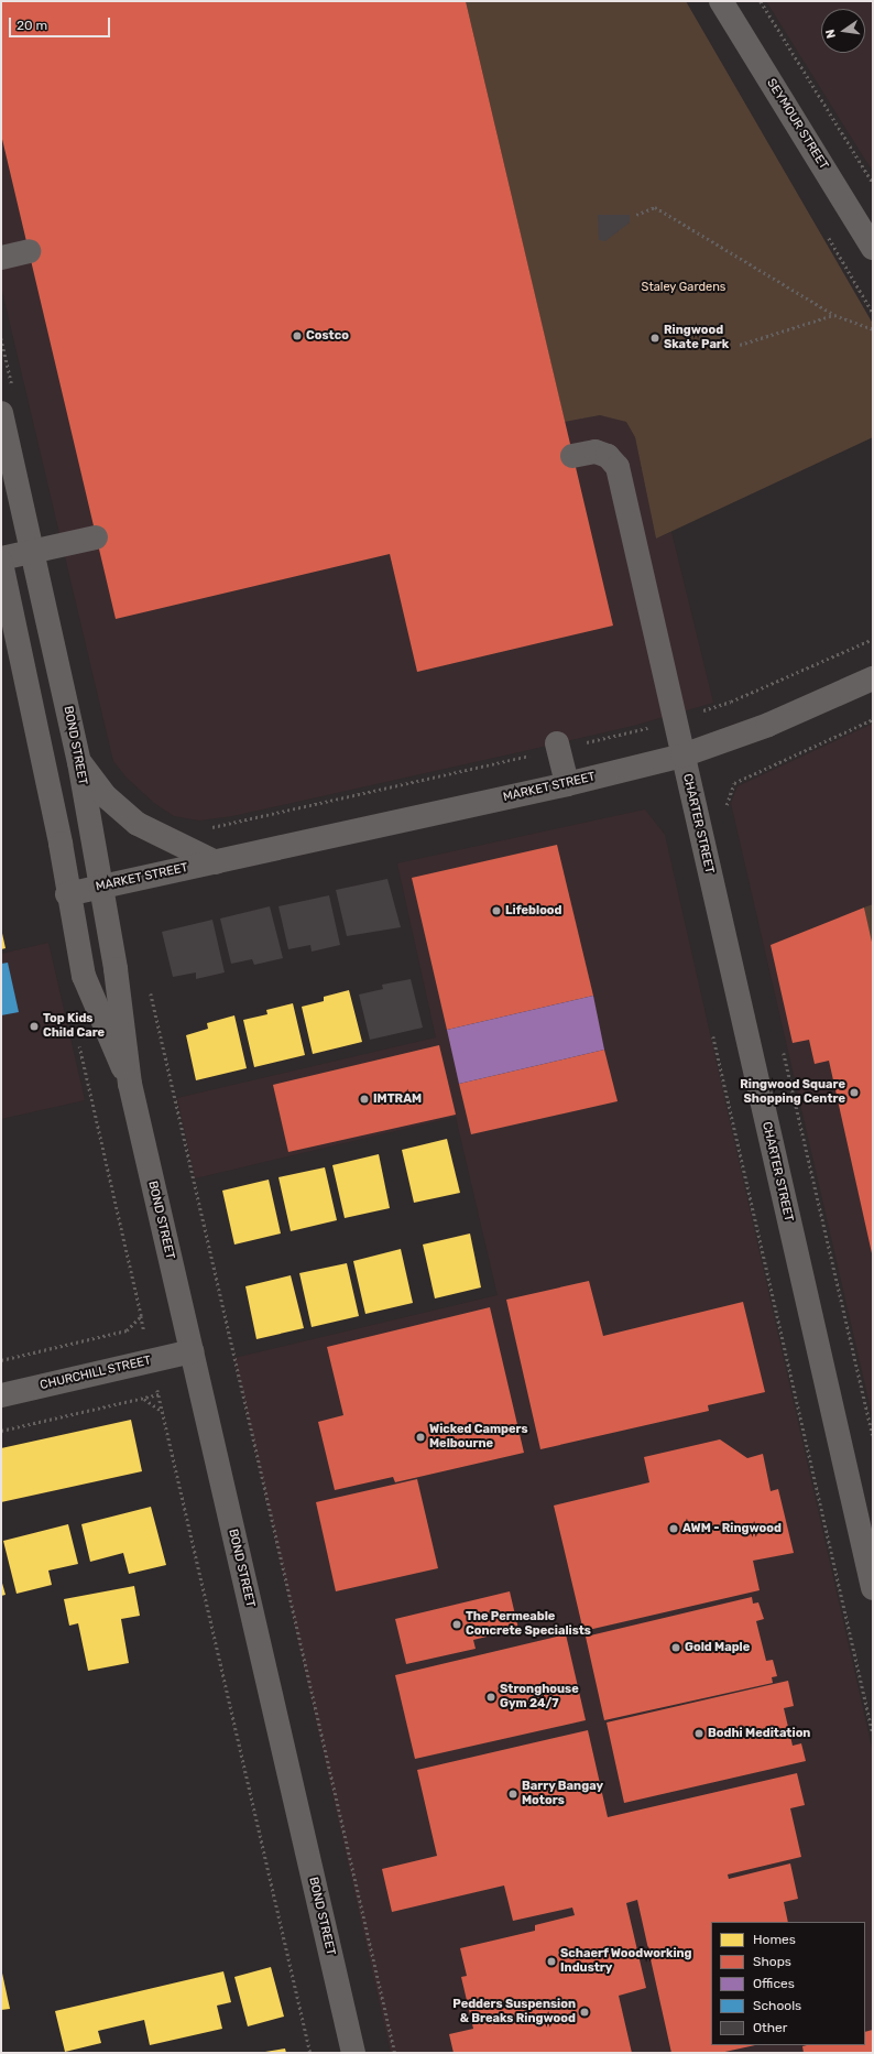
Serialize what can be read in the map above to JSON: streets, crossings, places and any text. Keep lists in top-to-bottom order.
{
  "streets": {
    "street": [
      "SEYMOUR STREET",
      "BOND STREET",
      "MARKET STREET",
      "CHARTER STREET",
      "CHURCHILL STREET"
    ]
  },
  "crossings": [
    ["BOND STREET", "MARKET STREET"],
    ["BOND STREET", "CHURCHILL STREET"],
    ["MARKET STREET", "CHARTER STREET"]
  ],
  "parks": ["Staley Gardens"],
  "places": [
    "Costco",
    "Ringwood Skate Park",
    "Lifeblood",
    "Top Kids Child Care",
    "Ringwood Square Shopping Centre",
    "IMTRAM",
    "Wicked Campers Melbourne",
    "AWM - Ringwood",
    "The Permeable Concrete Specialists",
    "Gold Maple",
    "Stronghouse Gym 24/7",
    "Bodhi Meditation",
    "Barry Bangay Motors",
    "Schaerf Woodworking Industry",
    "Pedders Suspension & Breaks Ringwood"
  ],
  "legend": [
    "Homes",
    "Shops",
    "Offices",
    "Schools",
    "Other"
  ],
  "scale_bar": "20 m",
  "north": "left"
}
